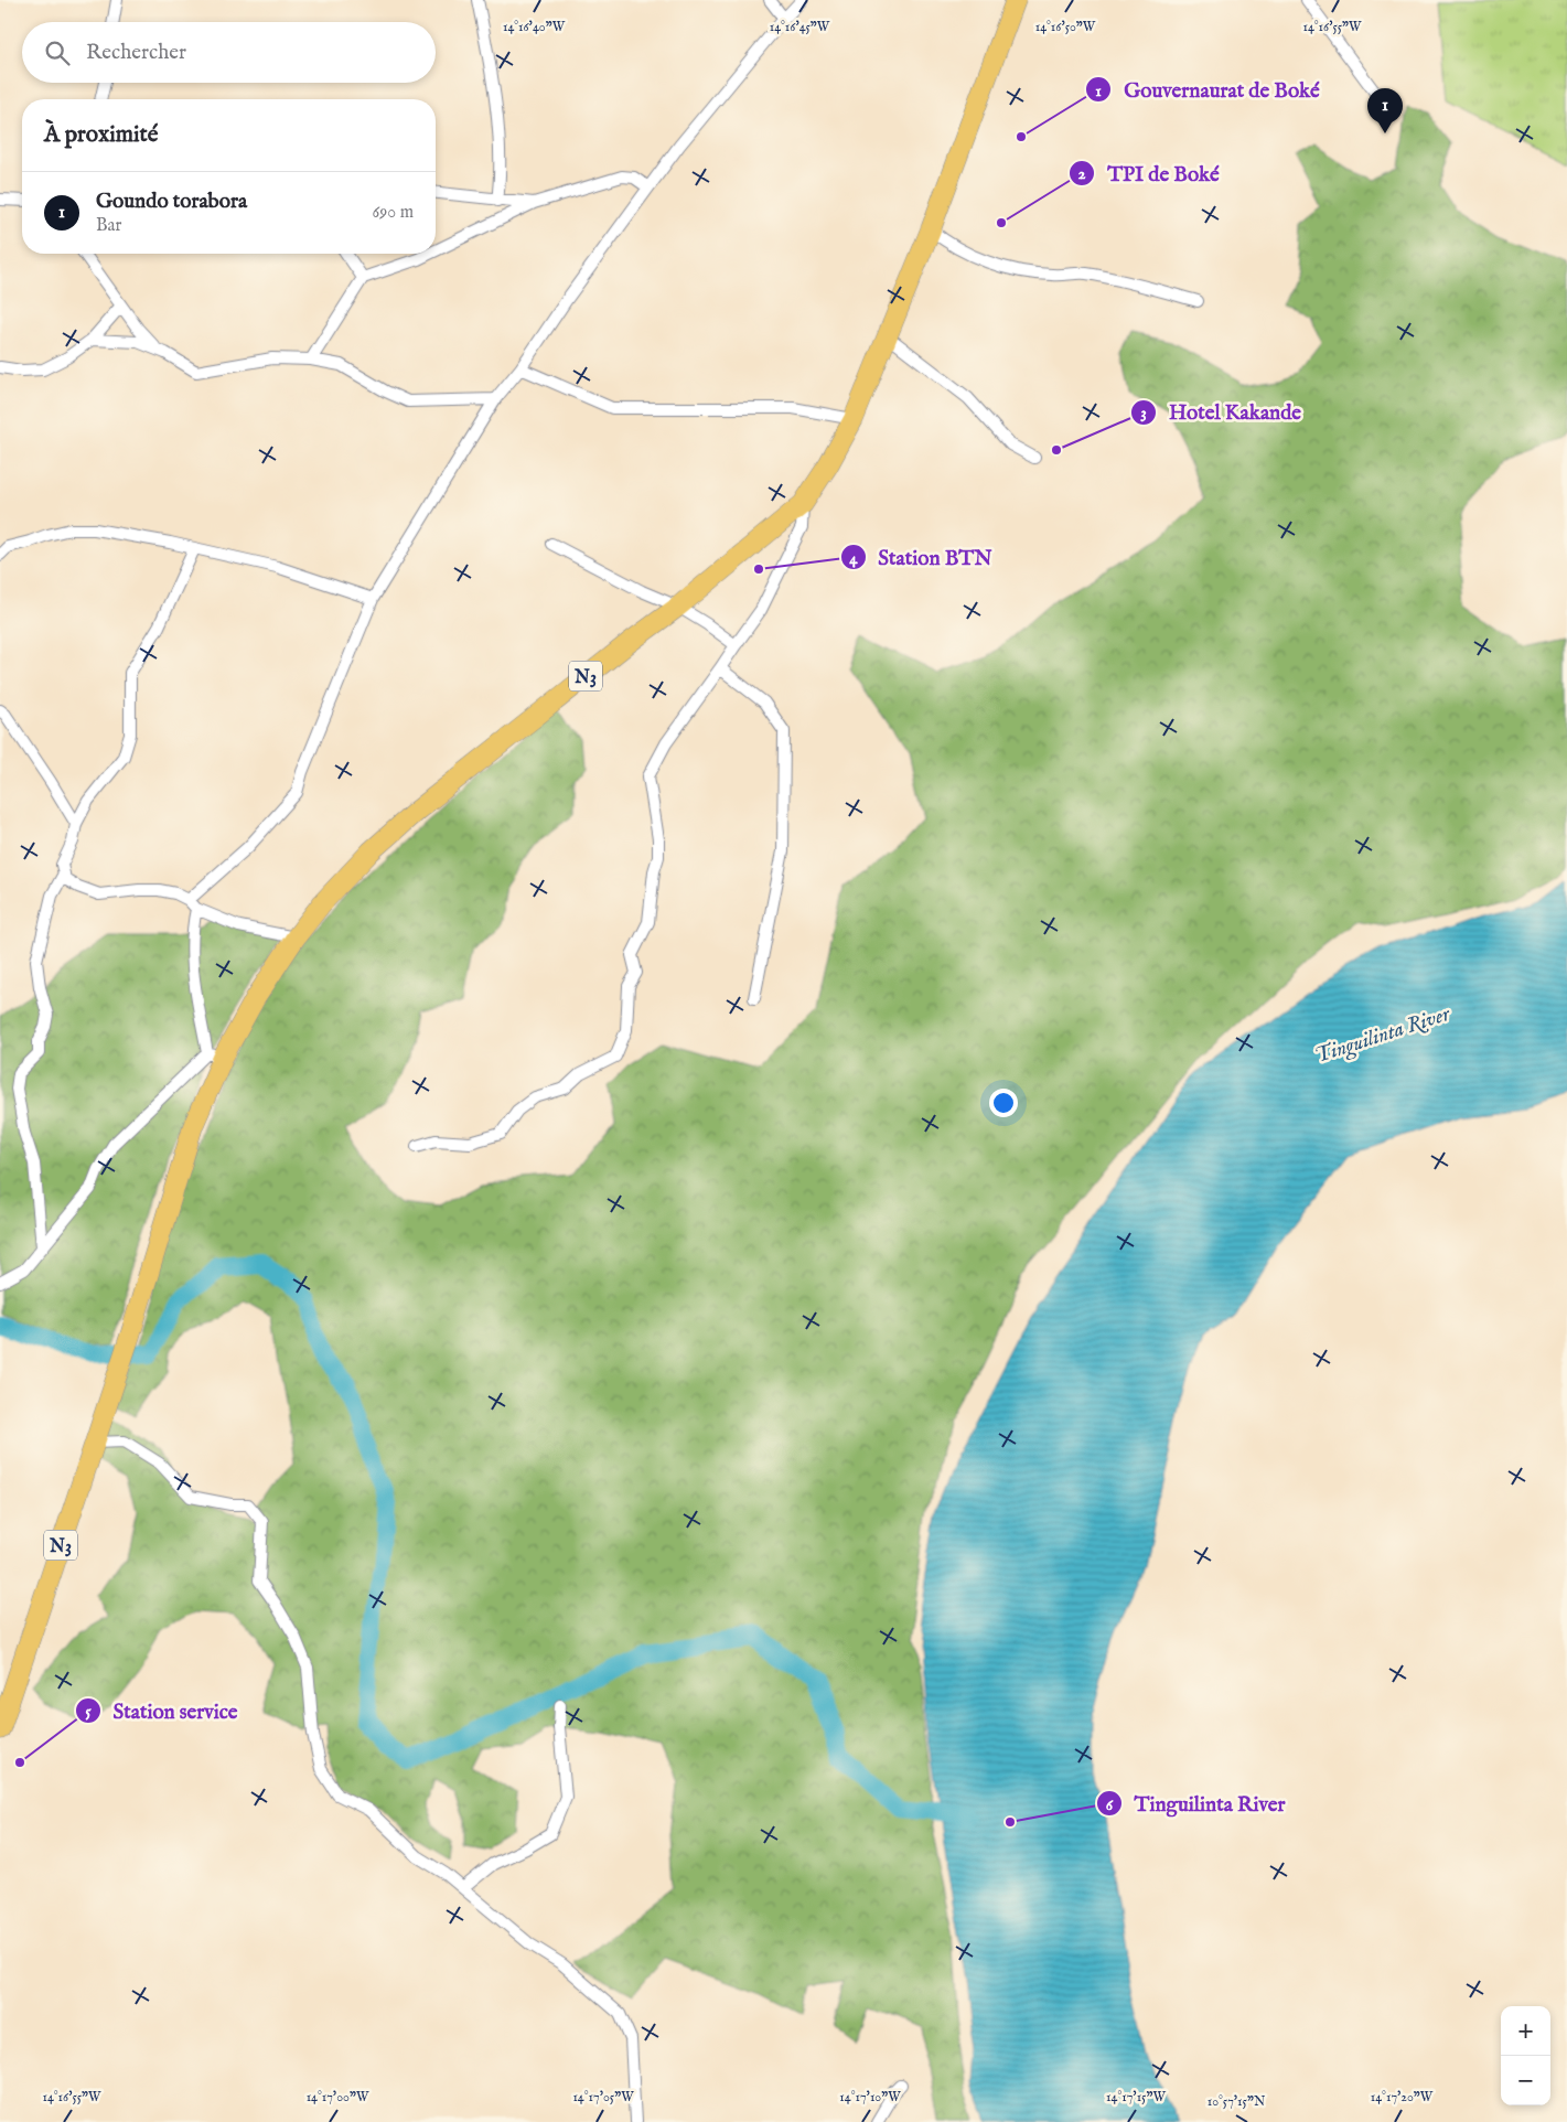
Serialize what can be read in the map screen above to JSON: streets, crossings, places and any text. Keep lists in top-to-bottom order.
{
  "streets": {
    "highway": ["N3"]
  },
  "water": ["Tinguilinta River"],
  "places": [
    "Gouvernaurat de Boké",
    "TPI de Boké",
    "Hotel Kakande",
    "Station BTN",
    "Station service",
    "Tinguilinta River"
  ],
  "page": {
    "search": "Rechercher",
    "pins": "1",
    "heading": "À proximité",
    "list": [
      {
        "mark": "1",
        "name": "Goundo torabora",
        "note": "Bar",
        "value": "690 m"
      }
    ],
    "map_buttons": ["+", "−"]
  },
  "coordinates": [
    "14°16'55\"W",
    "14°16'40\"W",
    "14°16'45\"W",
    "14°16'50\"W",
    "14°17'00\"W",
    "14°17'05\"W",
    "14°17'10\"W",
    "14°17'15\"W",
    "14°17'20\"W",
    "10°57'15\"N"
  ]
}
